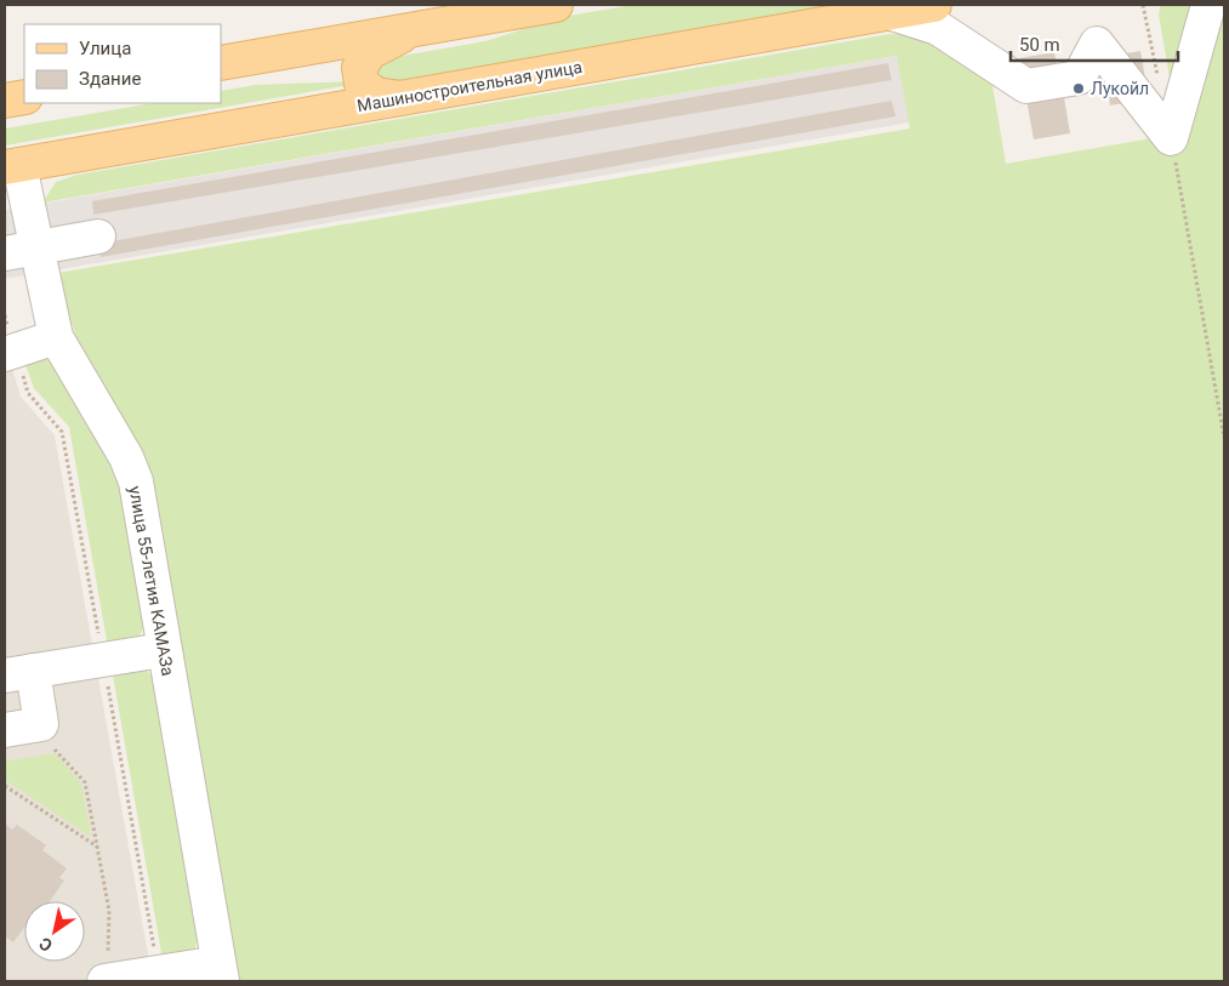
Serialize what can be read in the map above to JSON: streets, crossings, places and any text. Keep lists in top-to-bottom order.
{
  "streets": {
    "main road": ["Машиностроительная улица"],
    "street": ["улица 55-летия КАМАЗа"]
  },
  "crossings": [
    ["Машиностроительная улица", "улица 55-летия КАМАЗа"]
  ],
  "places": ["Лукойл"],
  "legend": ["Улица", "Здание"],
  "scale_bar": "50 m",
  "north": "bottom left"
}
